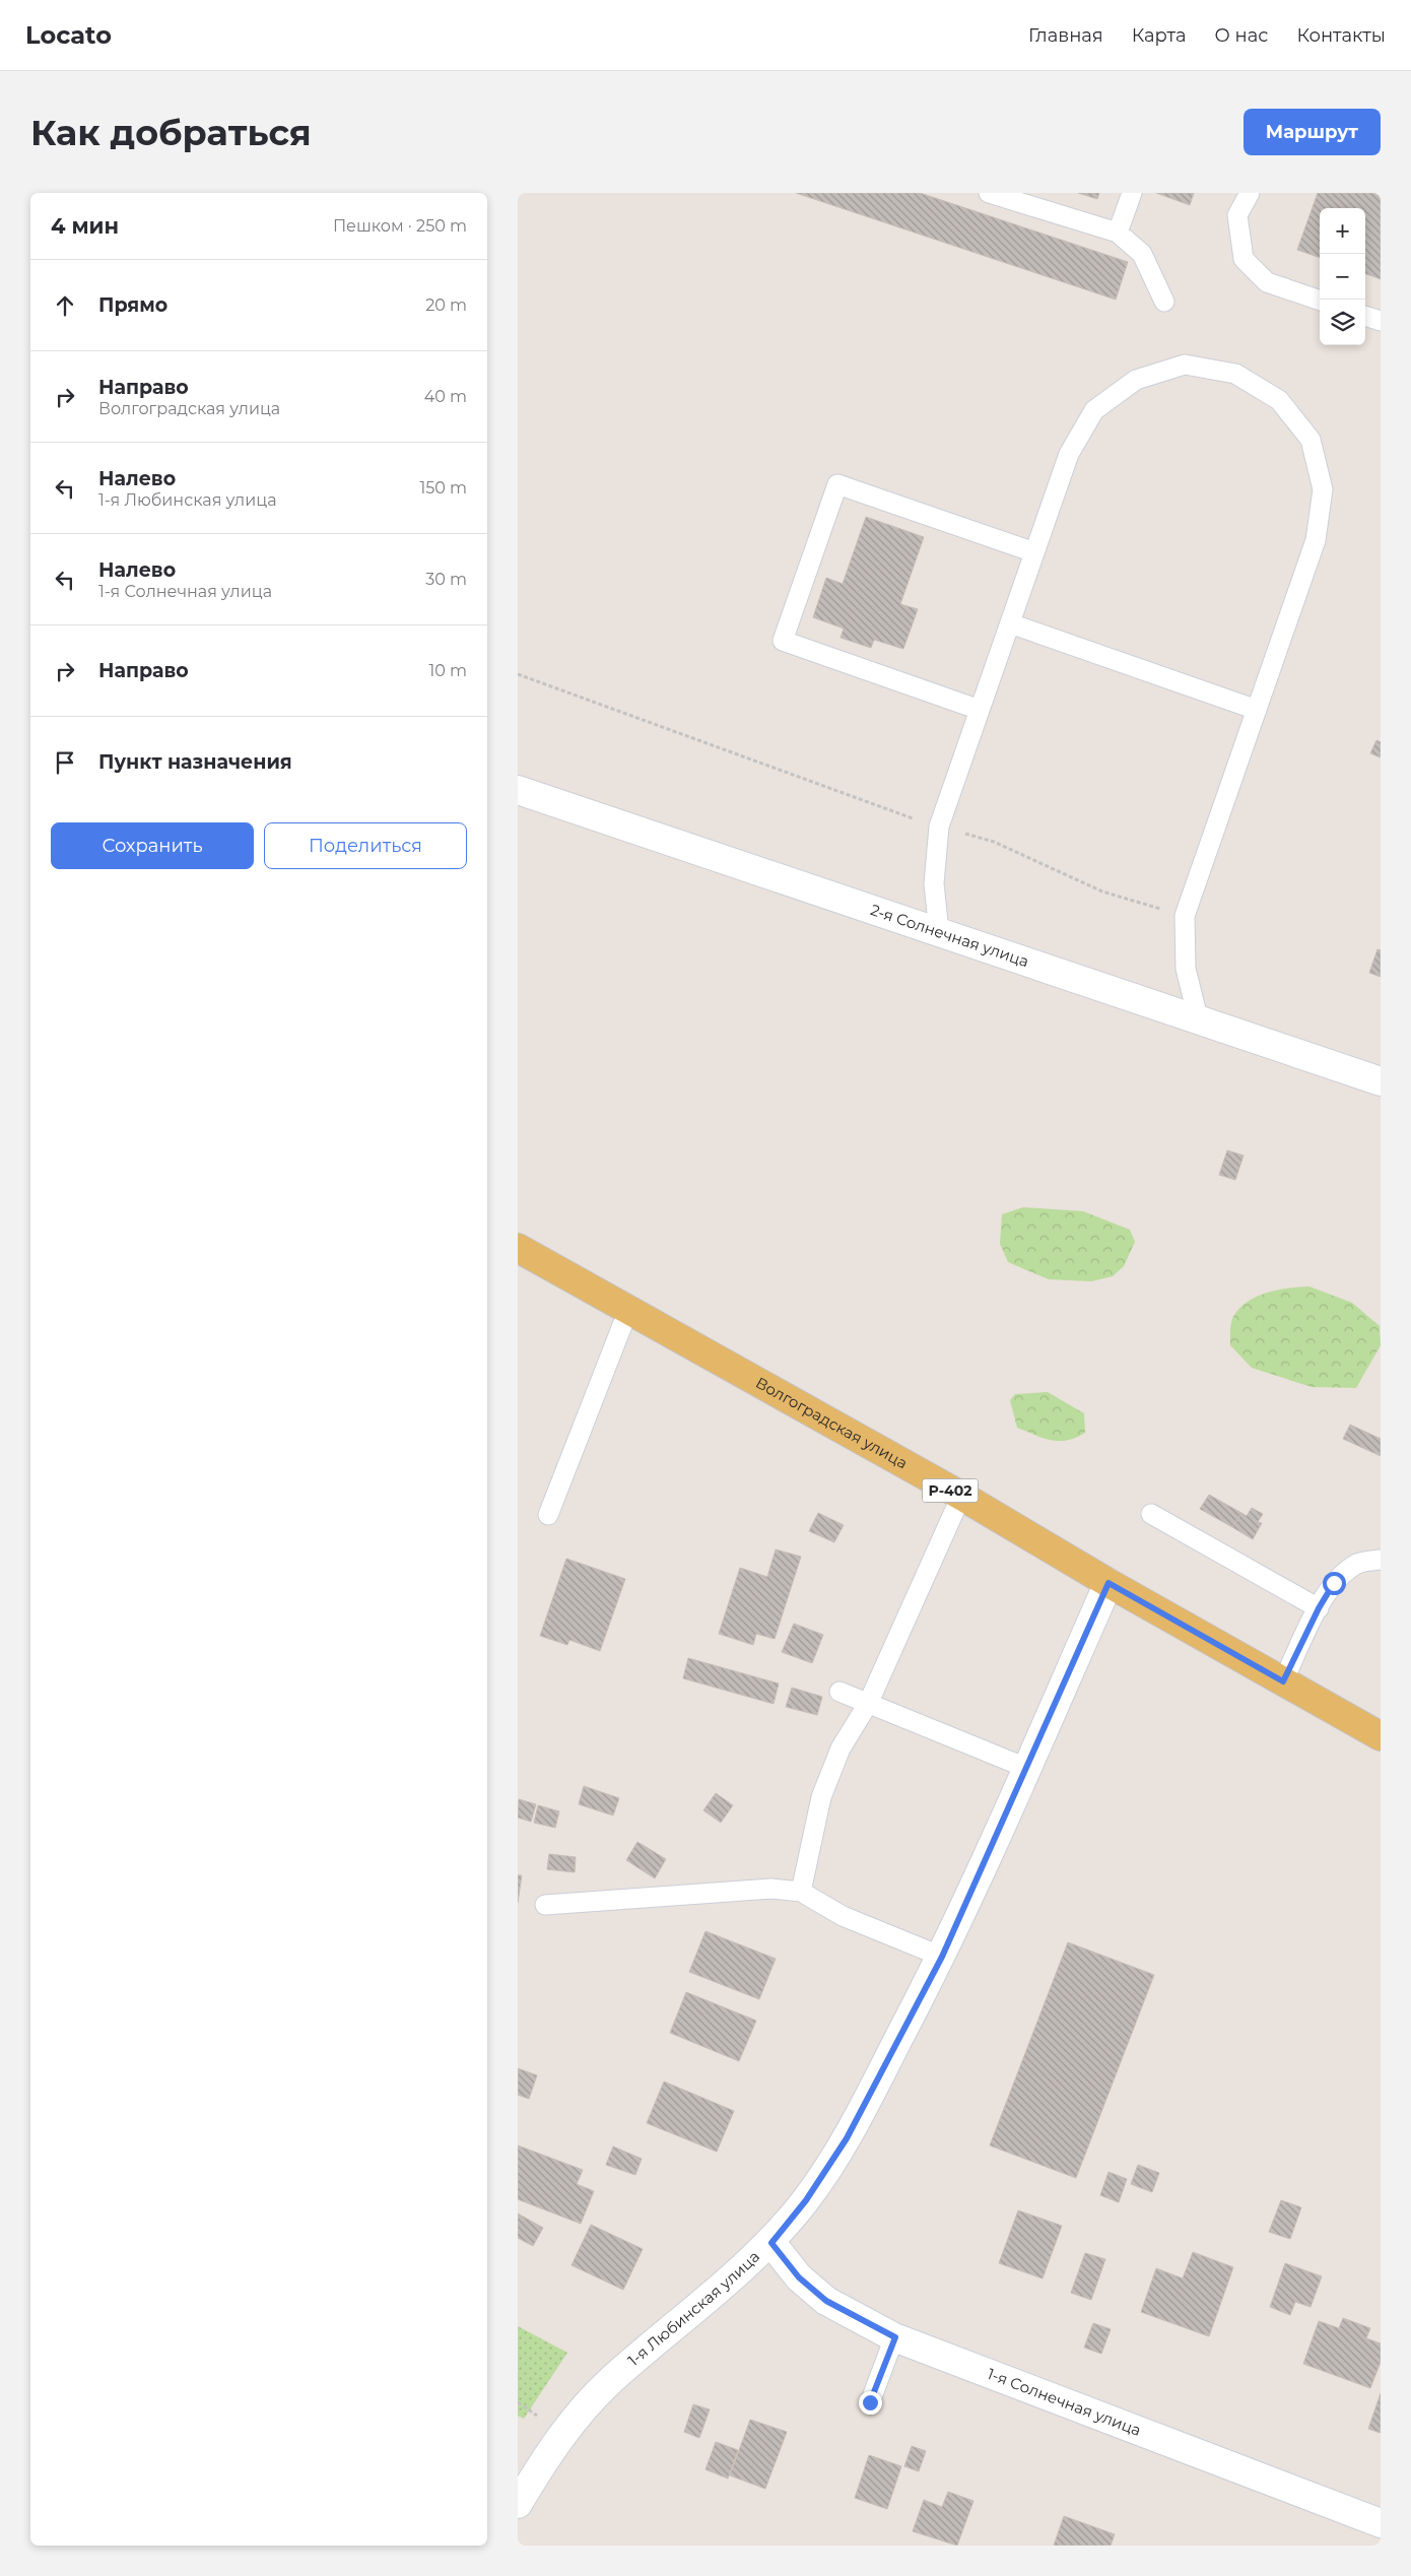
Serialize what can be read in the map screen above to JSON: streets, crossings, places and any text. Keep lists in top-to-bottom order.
{
  "streets": {
    "main road": ["Волгоградская улица", "Р-402"],
    "street": ["2-я Солнечная улица", "1-я Любинская улица", "1-я Солнечная улица"]
  },
  "crossings": [
    ["Волгоградская улица", "1-я Любинская улица"],
    ["1-я Любинская улица", "1-я Солнечная улица"]
  ],
  "page": {
    "header": "Locato",
    "nav": [
      "Главная",
      "Карта",
      "О нас",
      "Контакты"
    ],
    "buttons": [
      "Маршрут",
      ["Сохранить", "Поделиться"]
    ],
    "title": "Как добраться",
    "heading": ["4 мин", "Пешком · 250 m"],
    "map_buttons": ["+", "−"],
    "list": [
      ["Прямо", "20 m"],
      ["Направо", "Волгоградская улица", "40 m"],
      ["Налево", "1-я Любинская улица", "150 m"],
      ["Налево", "1-я Солнечная улица", "30 m"],
      ["Направо", "10 m"],
      "Пункт назначения"
    ]
  }
}
